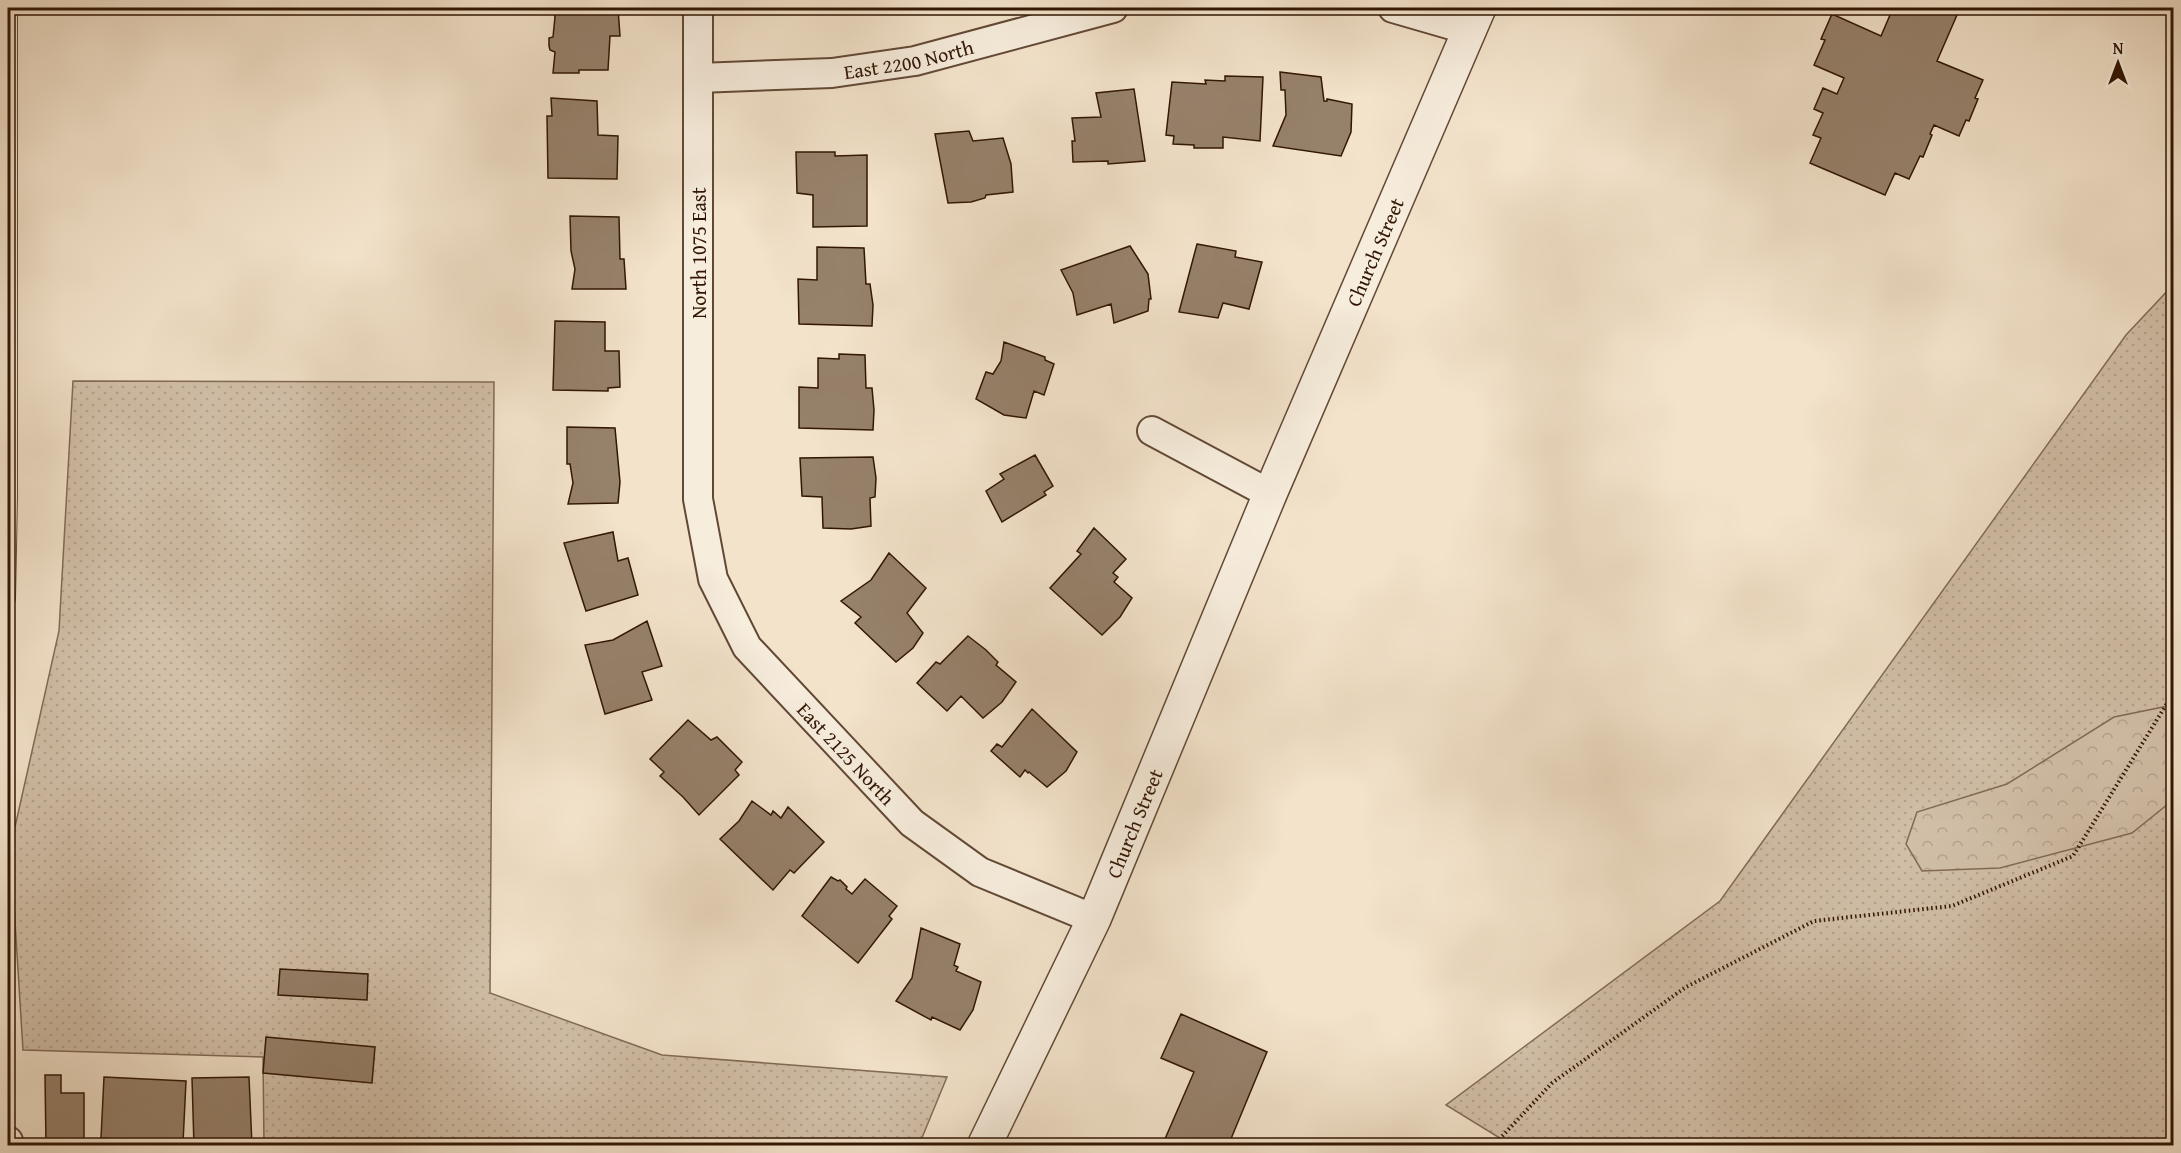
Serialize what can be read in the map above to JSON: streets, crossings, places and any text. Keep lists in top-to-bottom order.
{
  "streets": {
    "street": [
      "East 2200 North",
      "Church Street",
      "North 1075 East",
      "East 2125 North"
    ]
  },
  "crossings": [
    ["East 2200 North", "North 1075 East"],
    ["Church Street", "East 2125 North"],
    ["North 1075 East", "East 2125 North"]
  ],
  "north": "top"
}
